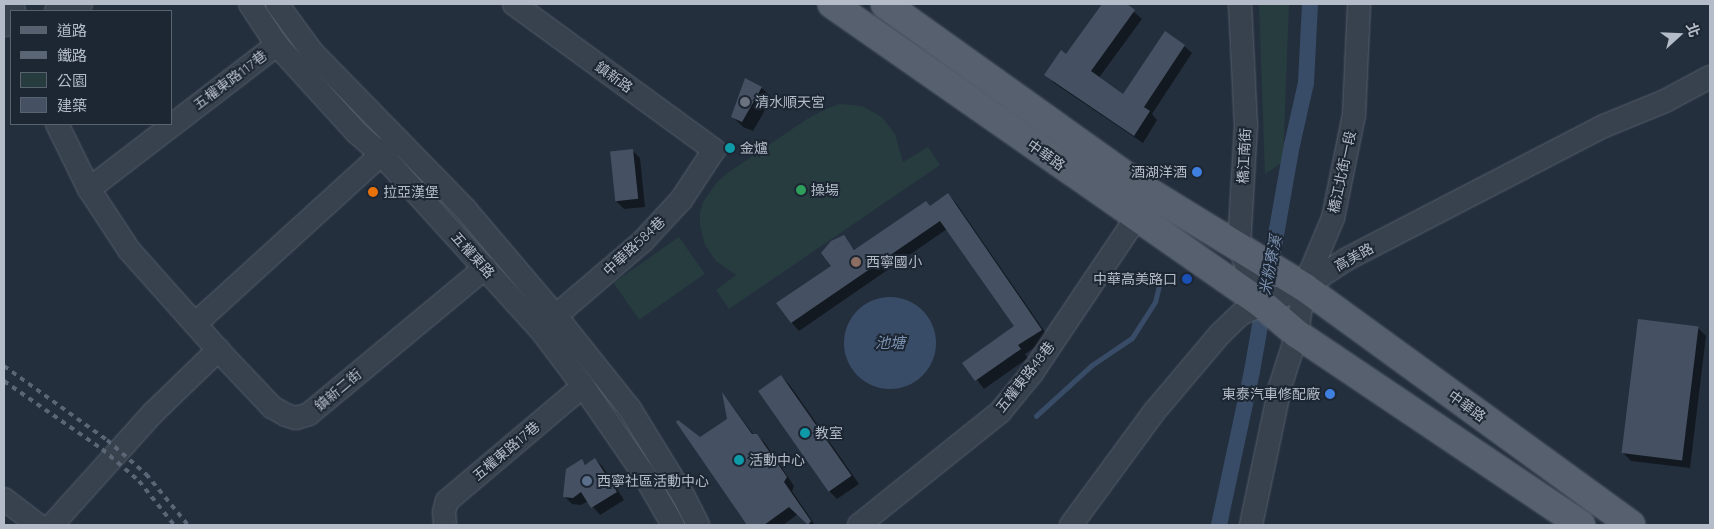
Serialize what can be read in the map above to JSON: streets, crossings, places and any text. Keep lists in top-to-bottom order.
{
  "streets": {
    "main road": ["中華路"],
    "street": [
      "鎮新路",
      "五權東路117巷",
      "橋江南街",
      "橋江北街一段",
      "中華路584巷",
      "五權東路",
      "高美路",
      "五權東路48巷",
      "鎮新二街",
      "五權東路17巷"
    ]
  },
  "crossings": [
    ["鎮新路", "中華路584巷"],
    ["五權東路117巷", "五權東路"],
    ["五權東路117巷", "鎮新二街"],
    ["中華路", "橋江南街"],
    ["中華路", "橋江北街一段"],
    ["中華路", "高美路"],
    ["中華路", "五權東路48巷"],
    ["橋江南街", "高美路"],
    ["橋江北街一段", "高美路"],
    ["中華路584巷", "五權東路"],
    ["五權東路", "鎮新二街"],
    ["五權東路", "五權東路17巷"]
  ],
  "water": ["米粉寮溪", "池塘"],
  "places": [
    "清水順天宮",
    "金爐",
    "酒湖洋酒",
    "操場",
    "拉亞漢堡",
    "西寧國小",
    "中華高美路口",
    "東泰汽車修配廠",
    "教室",
    "活動中心",
    "西寧社區活動中心"
  ],
  "legend": [
    "道路",
    "鐵路",
    "公園",
    "建築"
  ],
  "north": "right"
}
